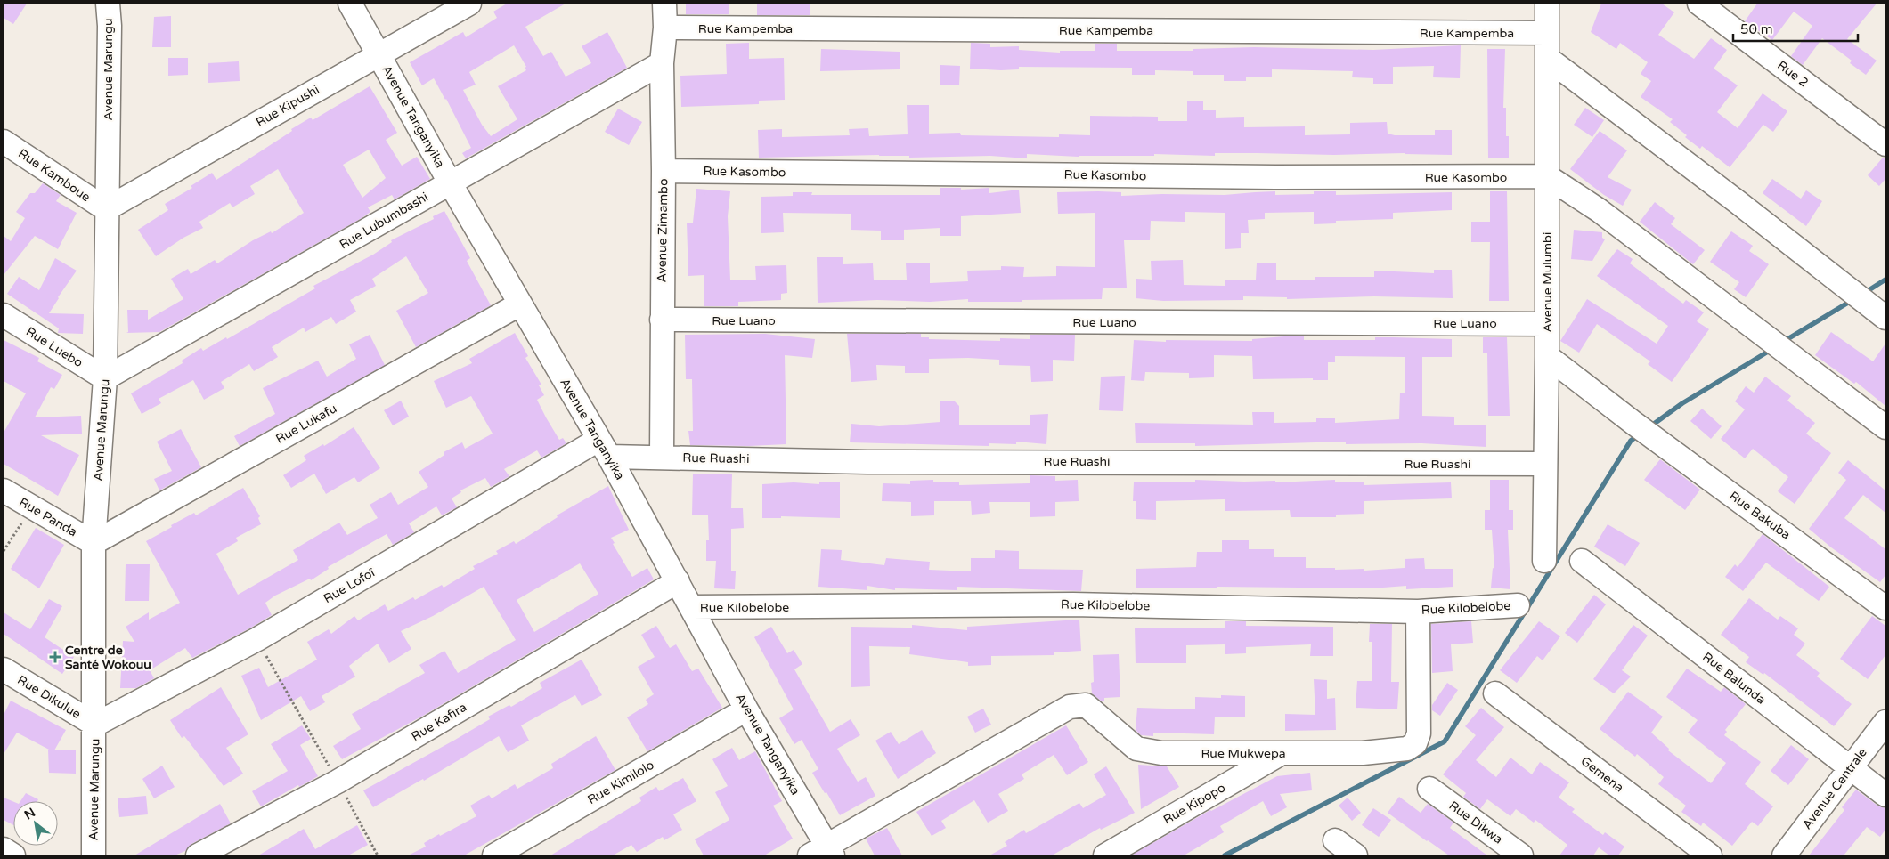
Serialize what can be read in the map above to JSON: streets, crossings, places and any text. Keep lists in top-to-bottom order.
{
  "streets": {
    "street": [
      "Rue Kampemba",
      "Avenue Marungu",
      "Rue 2",
      "Rue Kipushi",
      "Avenue Tanganyika",
      "Rue Kasombo",
      "Rue Kamboue",
      "Rue Lubumbashi",
      "Avenue Zimambo",
      "Avenue Mulumbi",
      "Rue Luano",
      "Rue Luebo",
      "Rue Lukafu",
      "Rue Ruashi",
      "Rue Bakuba",
      "Rue Panda",
      "Rue Lofoï",
      "Rue Kilobelobe",
      "Rue Balunda",
      "Rue Dikulue",
      "Rue Kafira",
      "Rue Mukwepa",
      "Gemena",
      "Rue Kimilolo",
      "Avenue Centrale",
      "Rue Kipopo",
      "Rue Dikwa"
    ]
  },
  "crossings": [
    ["Rue Kampemba", "Avenue Zimambo"],
    ["Rue Kampemba", "Avenue Mulumbi"],
    ["Avenue Marungu", "Rue Kipushi"],
    ["Avenue Marungu", "Rue Kamboue"],
    ["Avenue Marungu", "Rue Lubumbashi"],
    ["Avenue Marungu", "Rue Luebo"],
    ["Avenue Marungu", "Rue Lukafu"],
    ["Avenue Marungu", "Rue Panda"],
    ["Avenue Marungu", "Rue Lofoï"],
    ["Avenue Marungu", "Rue Dikulue"],
    ["Rue Kipushi", "Avenue Tanganyika"],
    ["Rue Kipushi", "Rue Kamboue"],
    ["Avenue Tanganyika", "Rue Lubumbashi"],
    ["Avenue Tanganyika", "Rue Lukafu"],
    ["Avenue Tanganyika", "Rue Ruashi"],
    ["Avenue Tanganyika", "Rue Lofoï"],
    ["Avenue Tanganyika", "Rue Kilobelobe"],
    ["Avenue Tanganyika", "Rue Kafira"],
    ["Avenue Tanganyika", "Rue Mukwepa"],
    ["Avenue Tanganyika", "Rue Kimilolo"],
    ["Rue Kasombo", "Avenue Zimambo"],
    ["Rue Kasombo", "Avenue Mulumbi"],
    ["Rue Lubumbashi", "Avenue Zimambo"],
    ["Rue Lubumbashi", "Rue Luebo"],
    ["Avenue Zimambo", "Rue Luano"],
    ["Avenue Zimambo", "Rue Ruashi"],
    ["Avenue Mulumbi", "Rue Luano"],
    ["Avenue Mulumbi", "Rue Ruashi"],
    ["Avenue Mulumbi", "Rue Bakuba"],
    ["Rue Lukafu", "Rue Panda"],
    ["Rue Ruashi", "Rue Lofoï"],
    ["Rue Lofoï", "Rue Dikulue"],
    ["Rue Kilobelobe", "Rue Mukwepa"],
    ["Rue Balunda", "Avenue Centrale"],
    ["Rue Mukwepa", "Rue Kipopo"]
  ],
  "places": {
    "health": ["Centre de Santé Wokouu"]
  },
  "scale_bar": "50 m",
  "north": "top left"
}
